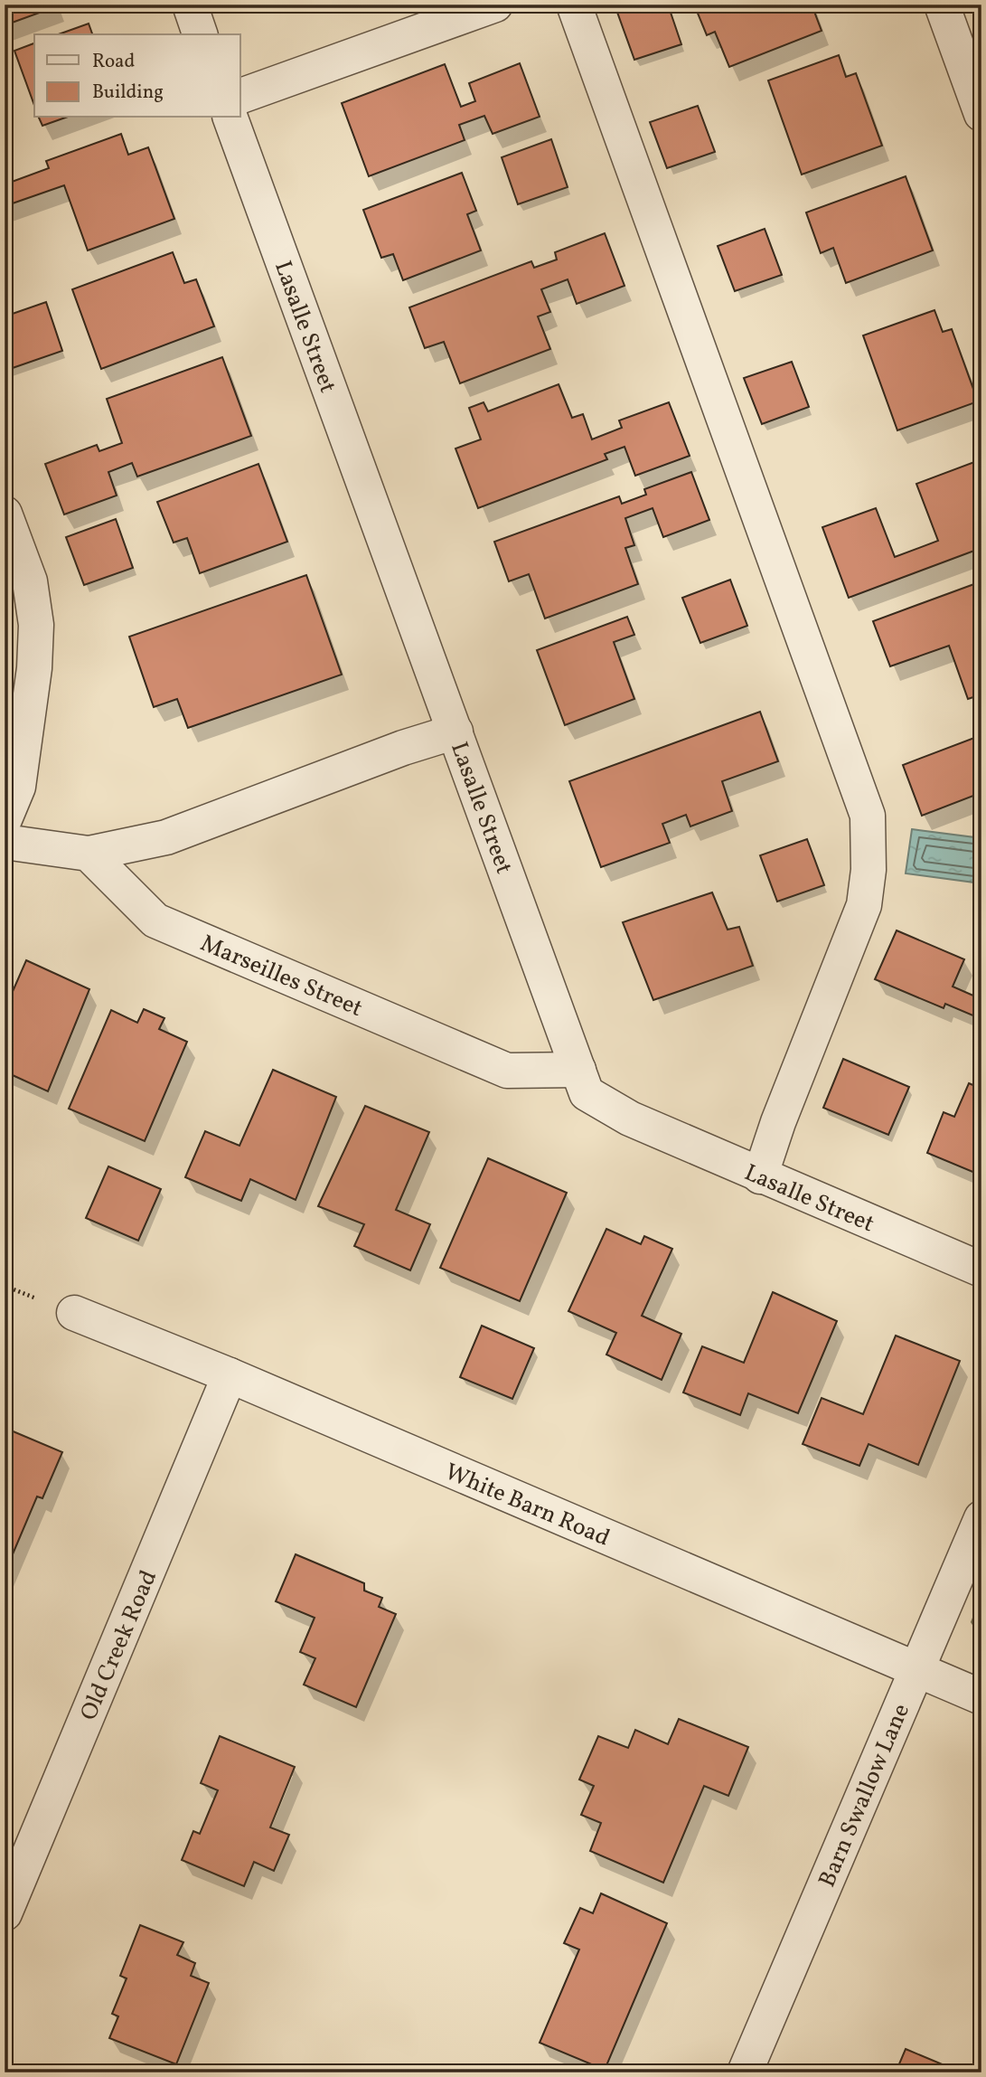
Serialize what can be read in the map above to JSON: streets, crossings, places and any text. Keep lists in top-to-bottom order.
{
  "streets": {
    "street": [
      "Lasalle Street",
      "Marseilles Street",
      "White Barn Road",
      "Old Creek Road",
      "Barn Swallow Lane"
    ]
  },
  "crossings": [
    ["Lasalle Street", "Marseilles Street"],
    ["White Barn Road", "Old Creek Road"],
    ["White Barn Road", "Barn Swallow Lane"]
  ],
  "legend": ["Road", "Building"]
}
